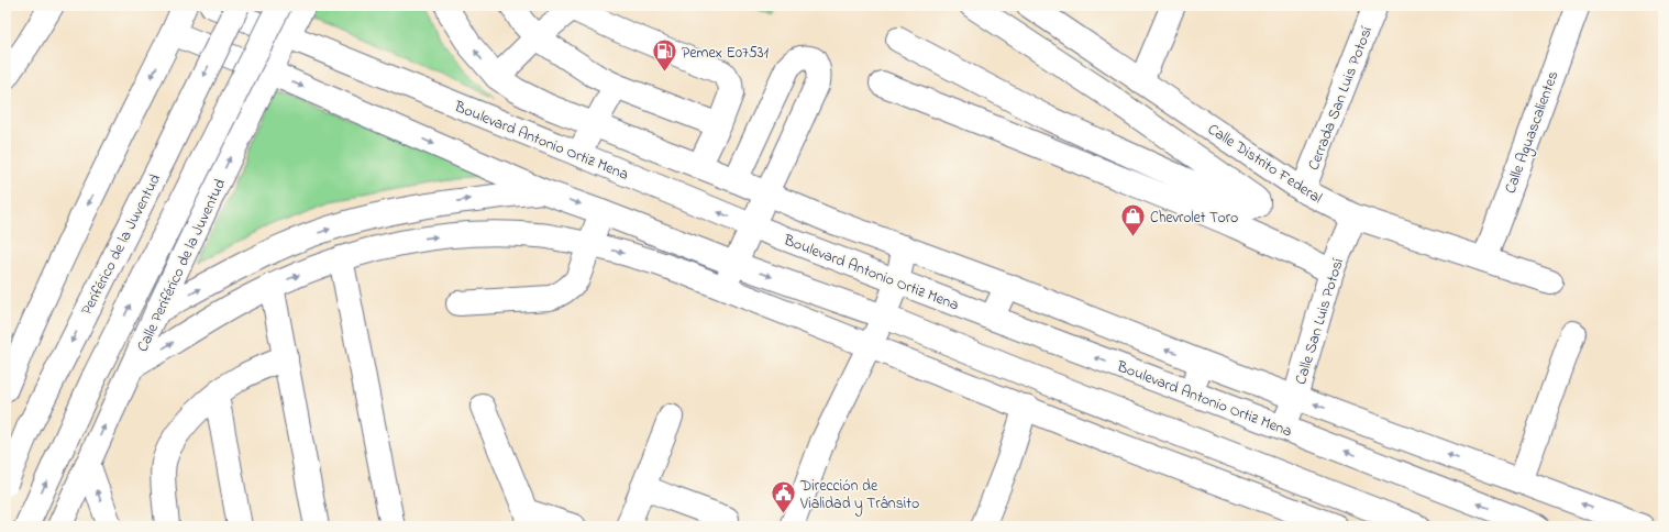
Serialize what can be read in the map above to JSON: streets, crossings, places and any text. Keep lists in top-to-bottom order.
{
  "streets": {
    "main road": [
      "Cerrada San Luis Potosí",
      "Calle Aguascalientes",
      "Boulevard Antonio Ortiz Mena",
      "Calle Distrito Federal",
      "Periférico de la Juventud",
      "Calle Periférico de la Juventud",
      "Calle San Luis Potosí"
    ]
  },
  "crossings": [
    ["Cerrada San Luis Potosí", "Calle Distrito Federal"],
    ["Calle Aguascalientes", "Calle Distrito Federal"],
    ["Boulevard Antonio Ortiz Mena", "Calle Periférico de la Juventud"],
    ["Boulevard Antonio Ortiz Mena", "Calle San Luis Potosí"],
    ["Calle Distrito Federal", "Calle San Luis Potosí"]
  ],
  "places": {
    "fuel station": ["Pemex E07531"],
    "shop": ["Chevrolet Toro"],
    "public building": ["Dirección de Vialidad y Tránsito"]
  }
}
